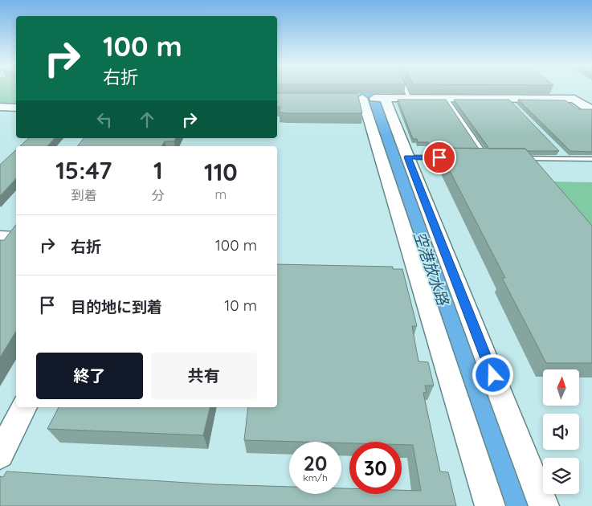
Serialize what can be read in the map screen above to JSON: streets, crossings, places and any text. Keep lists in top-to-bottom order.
{
  "water": ["空港放水路"],
  "north": "top",
  "page": {
    "turn": ["100 m", "右折"],
    "eta": [
      "15:47",
      "到着",
      "1",
      "分",
      "110",
      "m"
    ],
    "list": [
      {
        "name": "右折",
        "value": "100 m"
      },
      {
        "name": "目的地に到着",
        "value": "10 m"
      }
    ],
    "buttons": ["終了", "共有"],
    "speed": "20 km/h",
    "limit": "30"
  }
}
